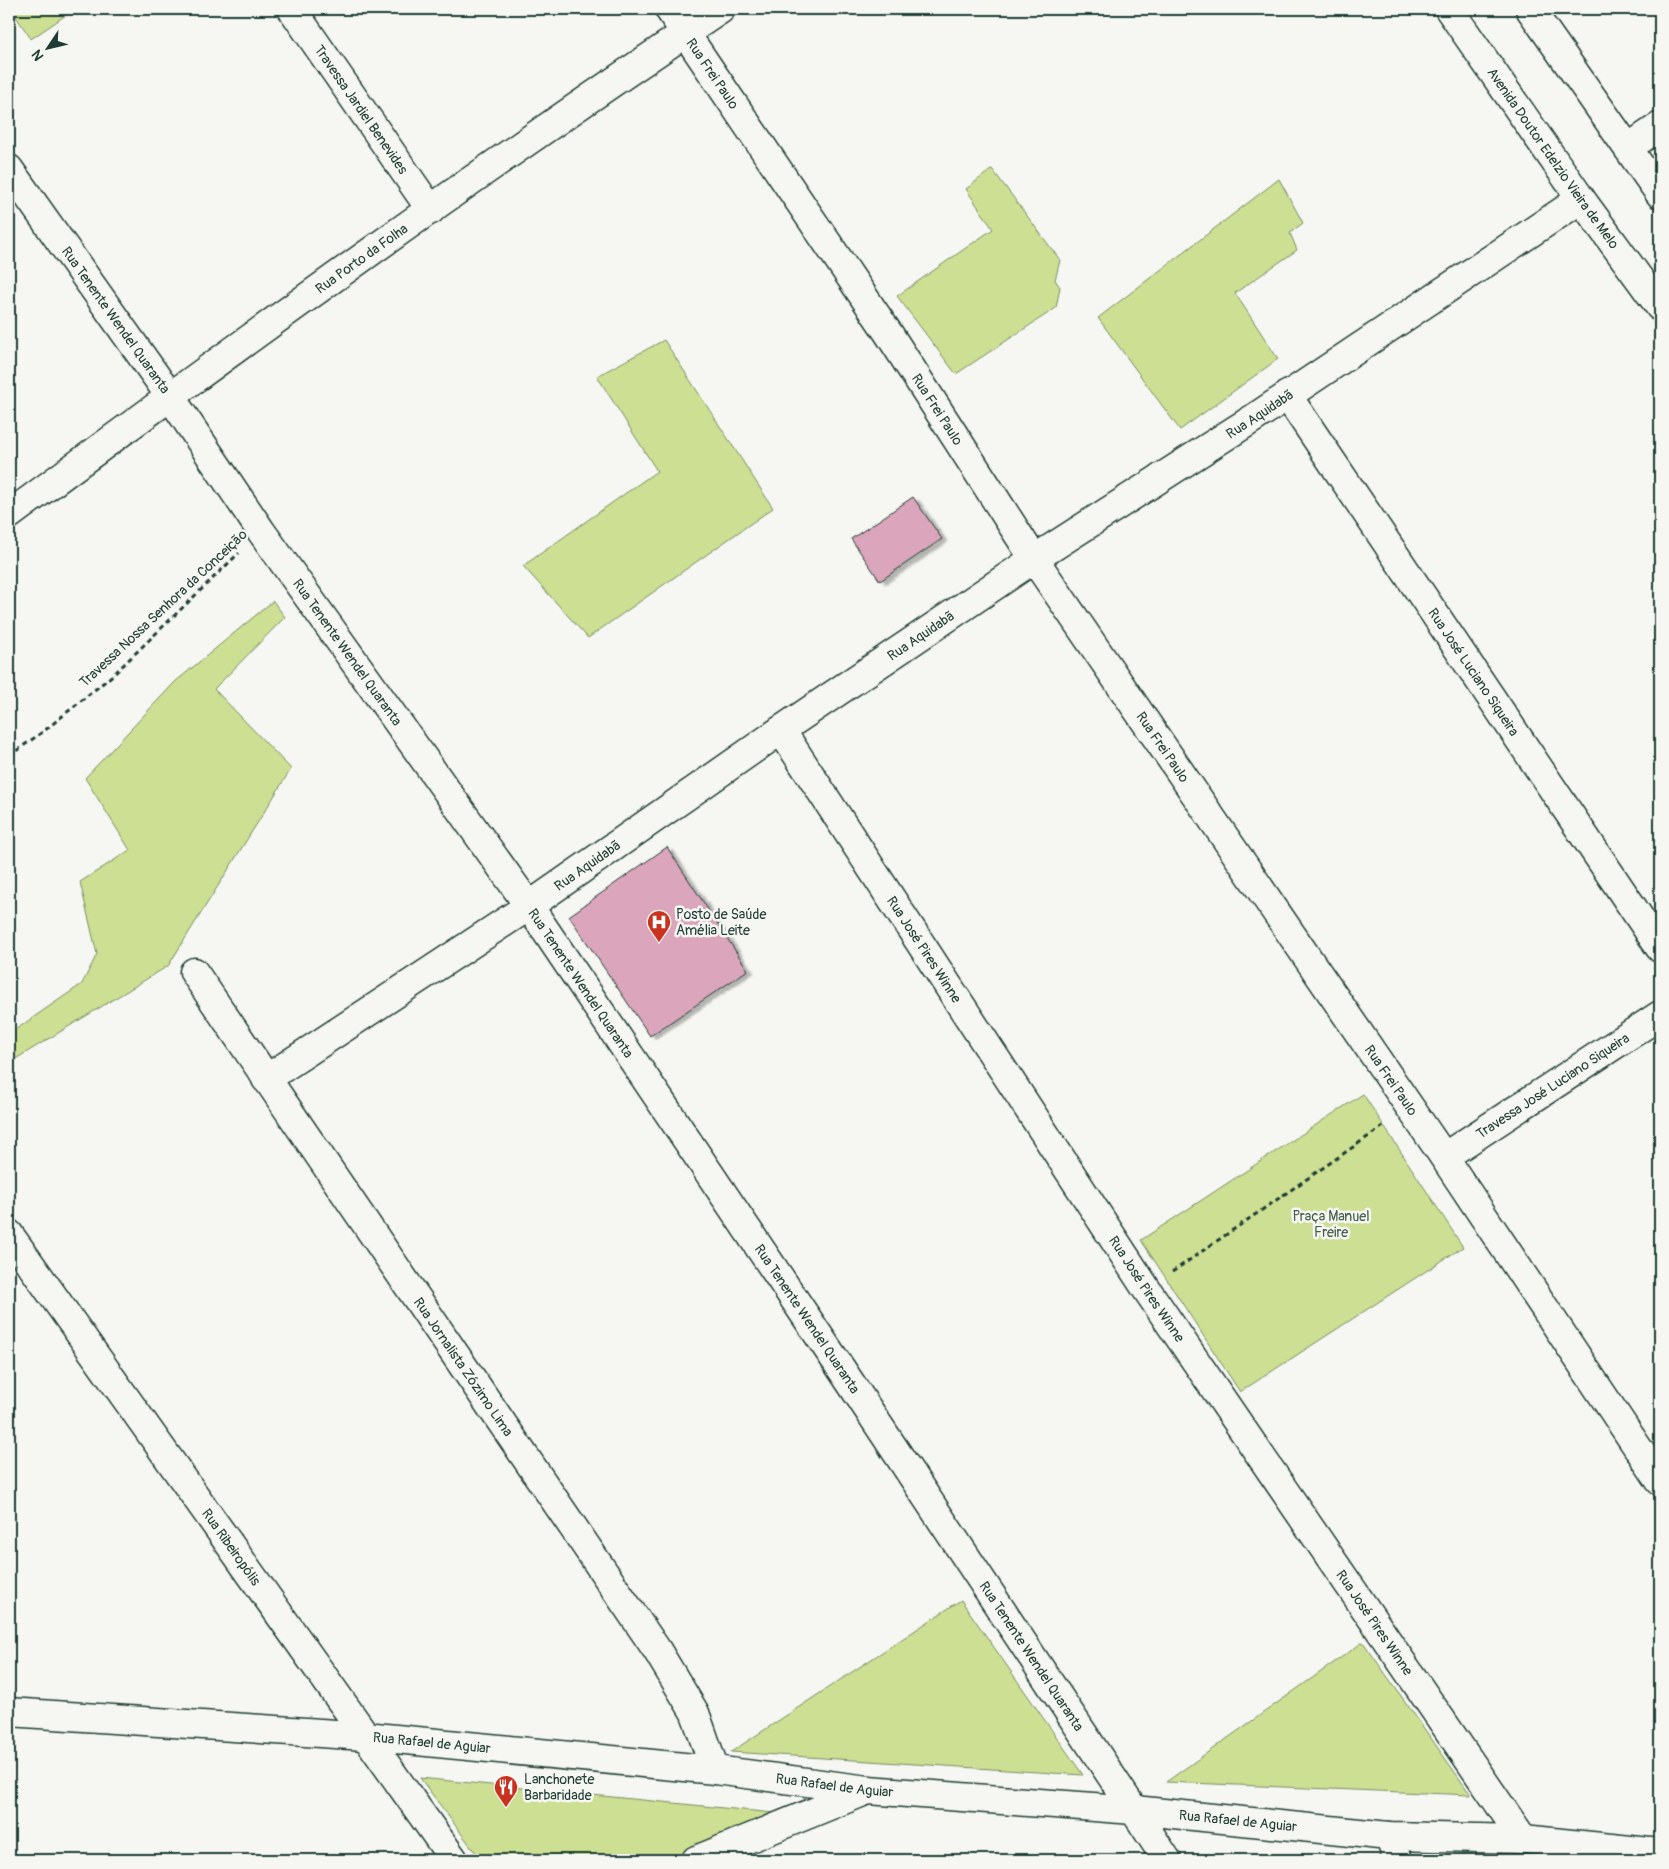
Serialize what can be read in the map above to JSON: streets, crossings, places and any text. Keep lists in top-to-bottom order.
{
  "streets": {
    "street": [
      "Rua Frei Paulo",
      "Travessa Jardiel Benevides",
      "Avenida Doutor Edelzio Vieira de Melo",
      "Rua Porto da Folha",
      "Rua Tenente Wendel Quaranta",
      "Rua Aquidabã",
      "Rua José Luciano Siqueira",
      "Rua José Pires Winne",
      "Travessa José Luciano Siqueira",
      "Rua Jornalista Zózimo Lima",
      "Rua Ribeiropólis",
      "Rua Rafael de Aguiar"
    ],
    "path": ["Travessa Nossa Senhora da Conceição"]
  },
  "crossings": [
    ["Rua Frei Paulo", "Rua Porto da Folha"],
    ["Rua Frei Paulo", "Rua Aquidabã"],
    ["Rua Frei Paulo", "Travessa José Luciano Siqueira"],
    ["Travessa Jardiel Benevides", "Rua Porto da Folha"],
    ["Avenida Doutor Edelzio Vieira de Melo", "Rua Aquidabã"],
    ["Rua Porto da Folha", "Rua Tenente Wendel Quaranta"],
    ["Rua Tenente Wendel Quaranta", "Rua Aquidabã"],
    ["Rua Tenente Wendel Quaranta", "Travessa Nossa Senhora da Conceição"],
    ["Rua Tenente Wendel Quaranta", "Rua Rafael de Aguiar"],
    ["Rua Aquidabã", "Rua José Luciano Siqueira"],
    ["Rua Aquidabã", "Rua José Pires Winne"],
    ["Rua Aquidabã", "Rua Jornalista Zózimo Lima"],
    ["Rua José Pires Winne", "Rua Rafael de Aguiar"],
    ["Rua Jornalista Zózimo Lima", "Rua Rafael de Aguiar"],
    ["Rua Ribeiropólis", "Rua Rafael de Aguiar"]
  ],
  "parks": ["Praça Manuel Freire"],
  "places": {
    "hospital": ["Posto de Saúde Amélia Leite"],
    "restaurant": ["Lanchonete Barbaridade"]
  },
  "north": "bottom left"
}
